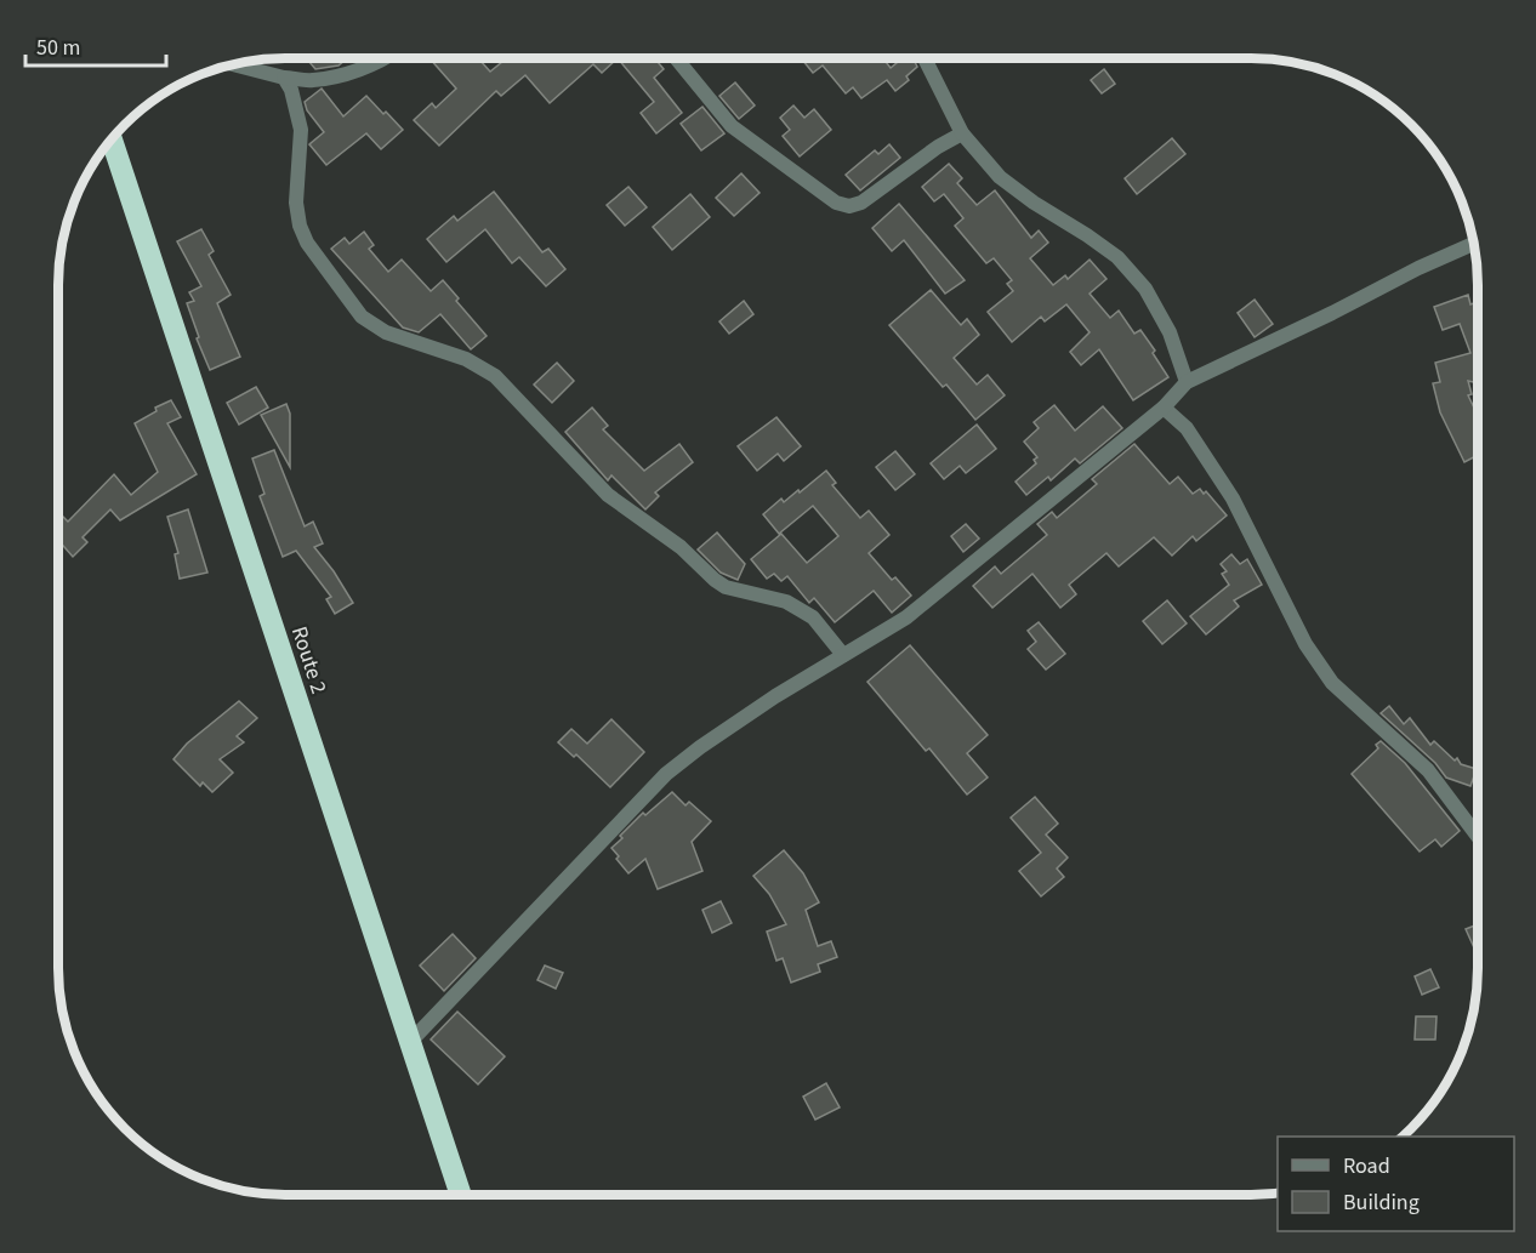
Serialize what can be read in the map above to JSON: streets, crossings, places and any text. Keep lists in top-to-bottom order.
{
  "streets": {
    "highway": ["Route 2"]
  },
  "legend": ["Road", "Building"],
  "scale_bar": "50 m"
}
